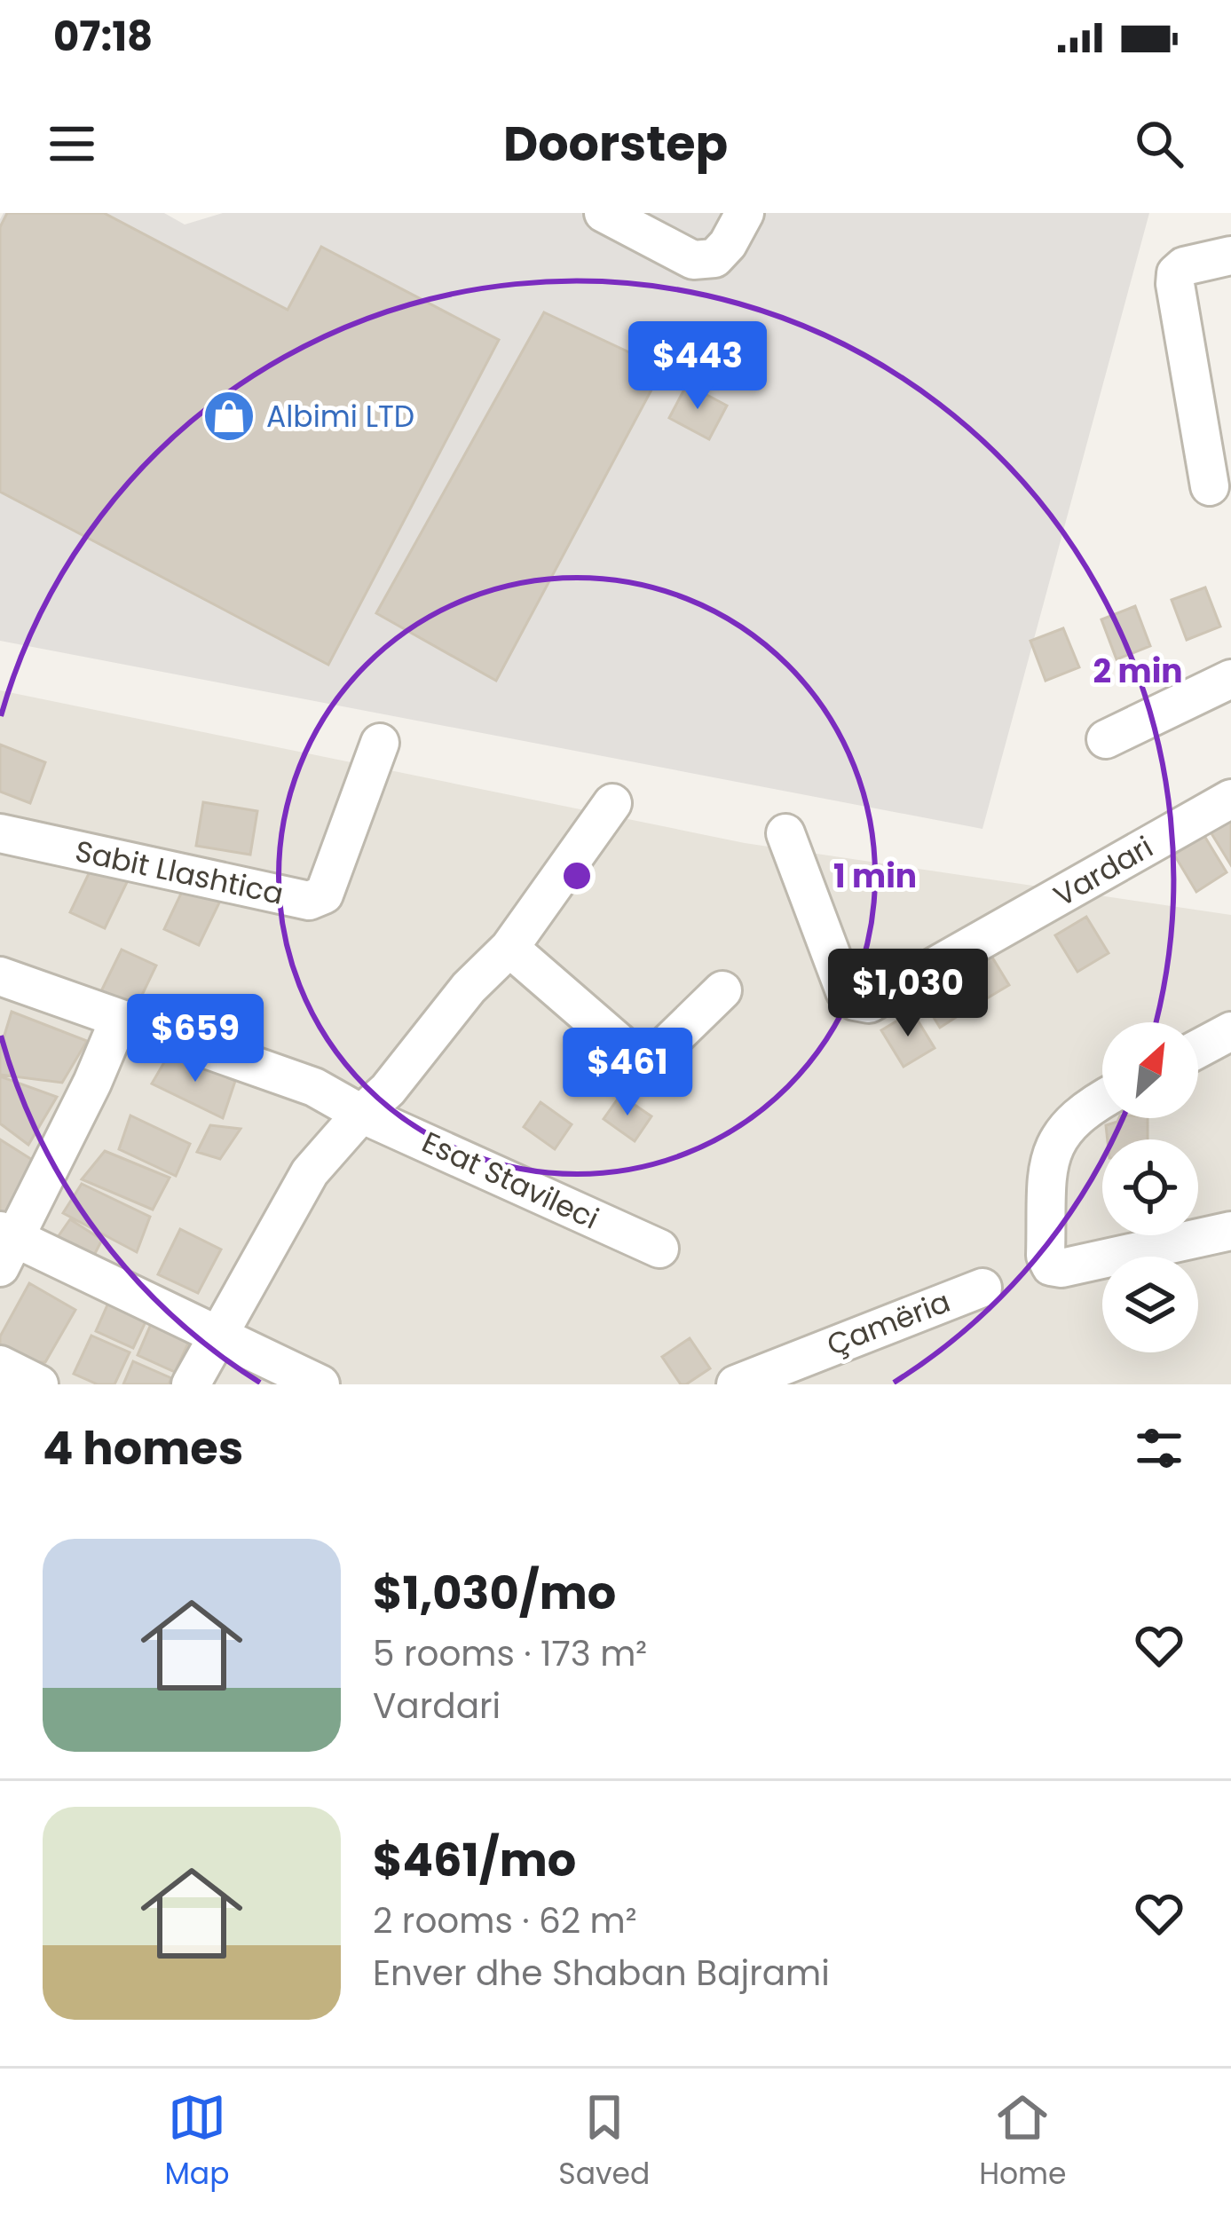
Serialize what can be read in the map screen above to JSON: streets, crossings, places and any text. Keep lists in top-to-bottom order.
{
  "streets": {
    "street": [
      "Vardari",
      "Sabit Llashtica",
      "Esat Stavileci",
      "Çamëria"
    ]
  },
  "places": {
    "shop": ["Albimi LTD"]
  },
  "north": "top right",
  "page": {
    "status": "07:18",
    "header": "Doorstep",
    "price": [
      "$443",
      "$1,030",
      "$659",
      "$461"
    ],
    "heading": "4 homes",
    "list": [
      {
        "name": "$1,030/mo",
        "note": "5 rooms · 173 m² · Vardari"
      },
      {
        "name": "$461/mo",
        "note": "2 rooms · 62 m² · Enver dhe Shaban Bajrami"
      }
    ],
    "tabs": ["Map", "Saved", "Home"]
  },
  "rings": ["2 min", "1 min"]
}
